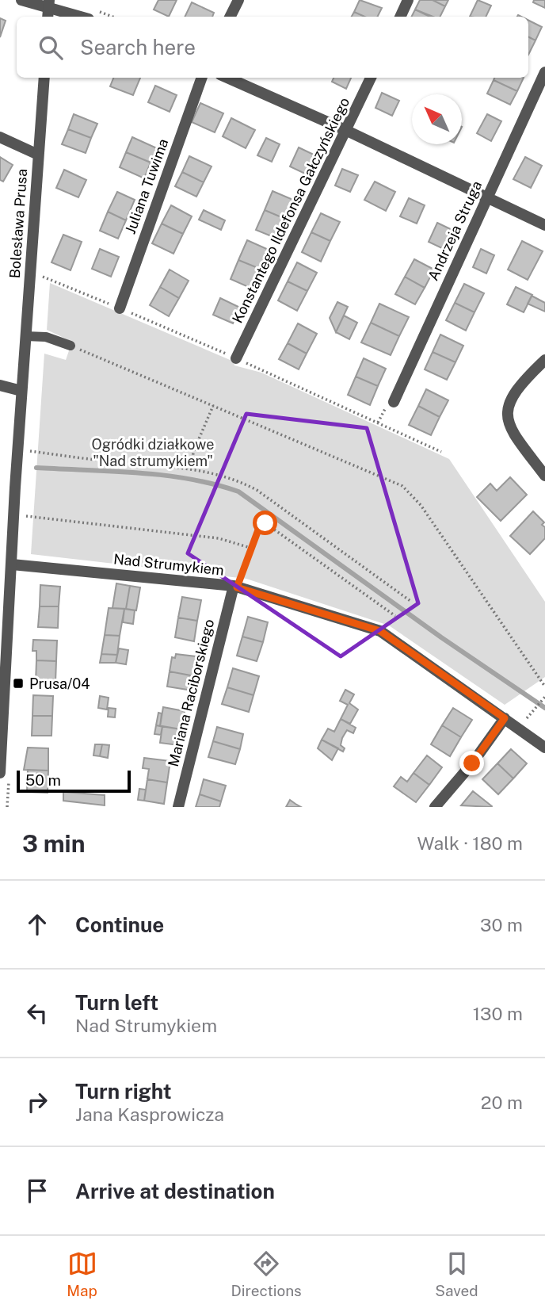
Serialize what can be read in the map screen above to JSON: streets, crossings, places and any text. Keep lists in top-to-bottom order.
{
  "streets": {
    "street": [
      "Juliana Tuwima",
      "Konstantego Ildefonsa Gałczyńskiego",
      "Bolesława Prusa",
      "Andrzeja Struga",
      "Nad Strumykiem",
      "Mariana Raciborskiego"
    ]
  },
  "crossings": [
    ["Bolesława Prusa", "Nad Strumykiem"],
    ["Nad Strumykiem", "Mariana Raciborskiego"]
  ],
  "parks": ["Ogródki działkowe \"Nad strumykiem\""],
  "places": {
    "transit": ["Prusa/04"]
  },
  "scale_bar": "50 m",
  "north": "top left",
  "page": {
    "search": "Search here",
    "scale": "50 m",
    "heading": ["3 min", "Walk · 180 m"],
    "list": [
      ["Continue", "30 m"],
      ["Turn left", "Nad Strumykiem", "130 m"],
      ["Turn right", "Jana Kasprowicza", "20 m"],
      "Arrive at destination"
    ],
    "nav": ["Map", "Directions", "Saved"]
  }
}
